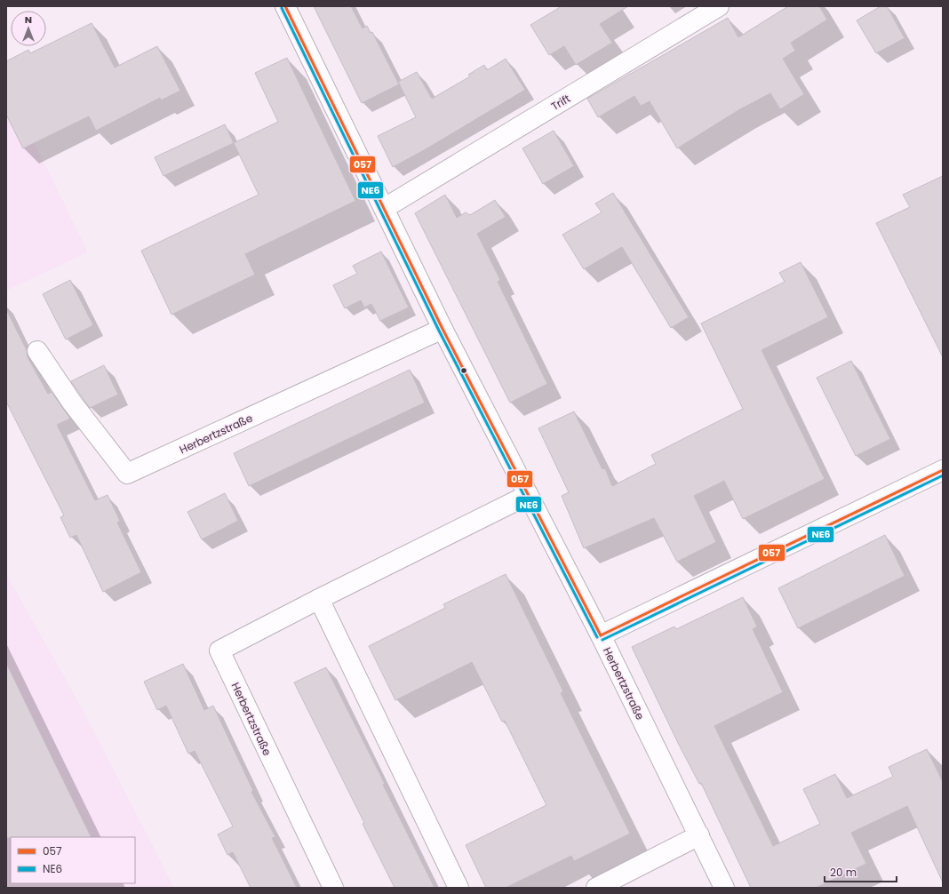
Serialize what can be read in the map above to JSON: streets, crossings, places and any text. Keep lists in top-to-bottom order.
{
  "streets": {
    "street": ["Trift", "Herbertzstraße"]
  },
  "crossings": [
    ["Trift", "Herbertzstraße"]
  ],
  "lines": ["transit line 057", "transit line NE6"],
  "legend": ["057", "NE6"],
  "scale_bar": "20 m",
  "north": "top"
}
